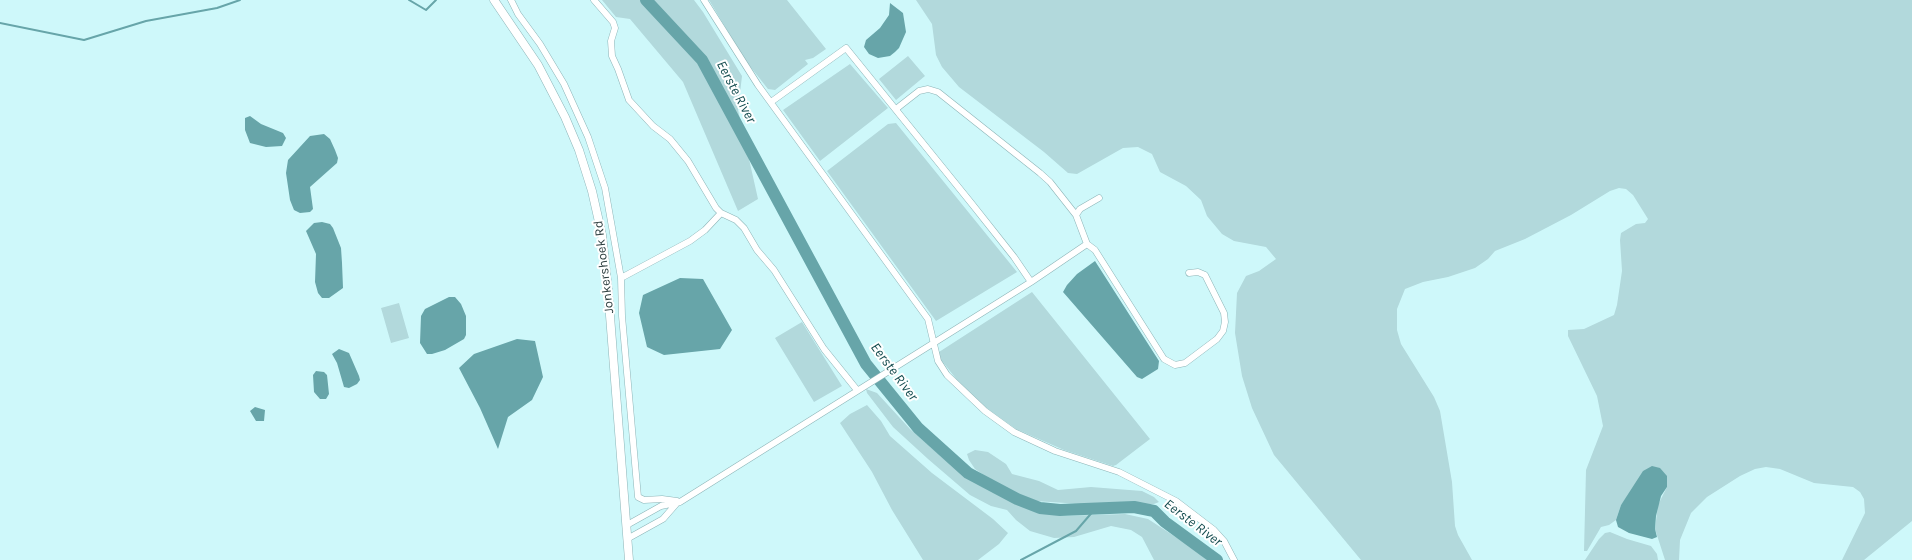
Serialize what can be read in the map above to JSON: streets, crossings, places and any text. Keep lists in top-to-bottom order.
{
  "streets": {
    "street": ["Jonkershoek Rd"]
  },
  "water": ["Eerste River"]
}
